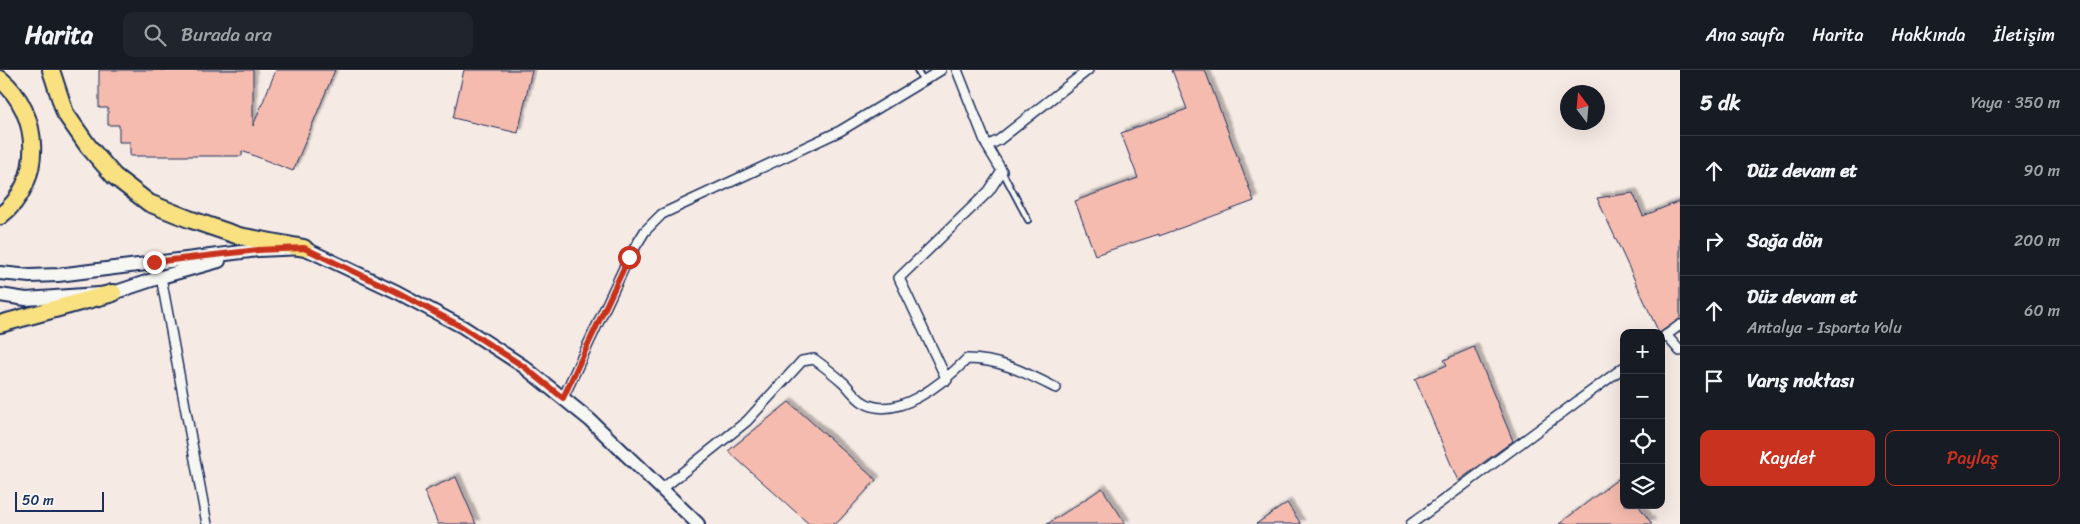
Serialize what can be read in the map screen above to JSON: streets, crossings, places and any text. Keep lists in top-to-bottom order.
{
  "scale_bar": "50 m",
  "north": "top",
  "page": {
    "header": "Harita",
    "search": "Burada ara",
    "nav": [
      "Ana sayfa",
      "Harita",
      "Hakkında",
      "İletişim"
    ],
    "heading": ["5 dk", "Yaya · 350 m"],
    "list": [
      ["Düz devam et", "90 m"],
      ["Sağa dön", "200 m"],
      ["Düz devam et", "Antalya - Isparta Yolu", "60 m"],
      "Varış noktası"
    ],
    "map_buttons": ["+", "−"],
    "buttons": ["Kaydet", "Paylaş"],
    "scale": "50 m"
  }
}
